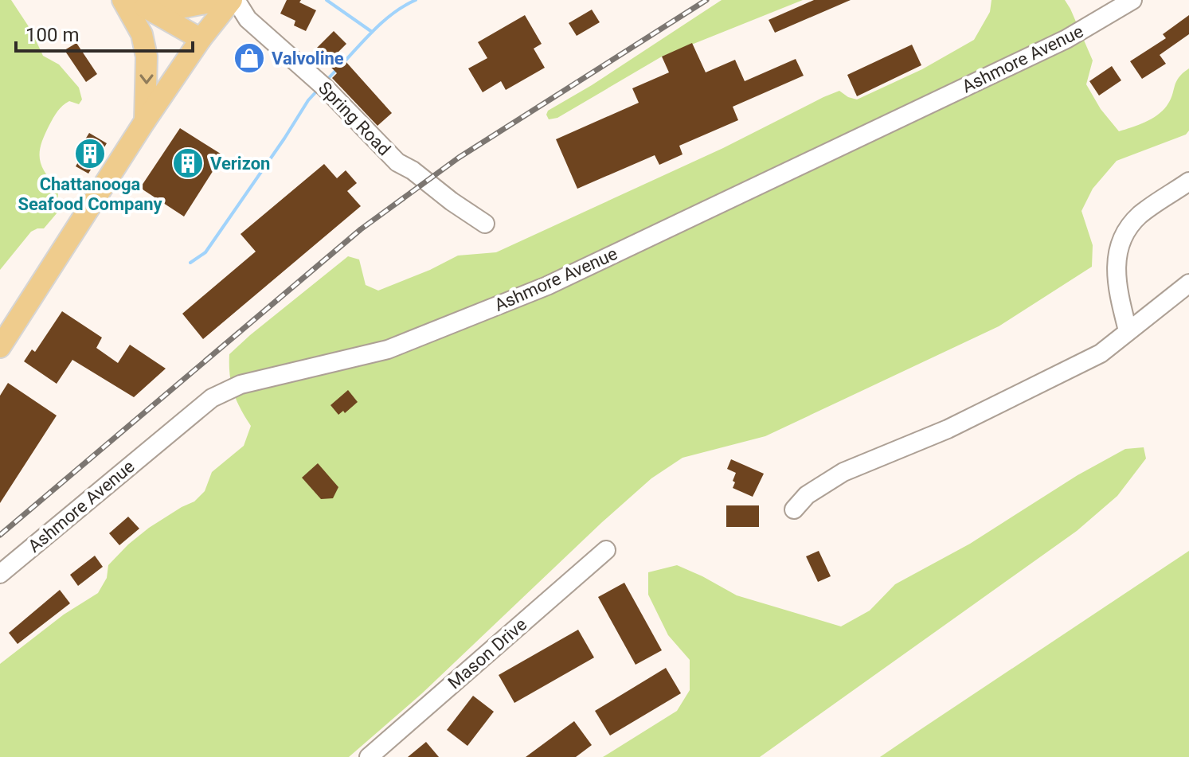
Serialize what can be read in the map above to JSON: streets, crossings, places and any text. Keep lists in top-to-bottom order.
{
  "streets": {
    "street": ["Ashmore Avenue", "Spring Road", "Mason Drive"]
  },
  "places": {
    "shop": ["Valvoline"],
    "building": ["Chattanooga Seafood Company", "Verizon"]
  },
  "scale_bar": "100 m"
}
